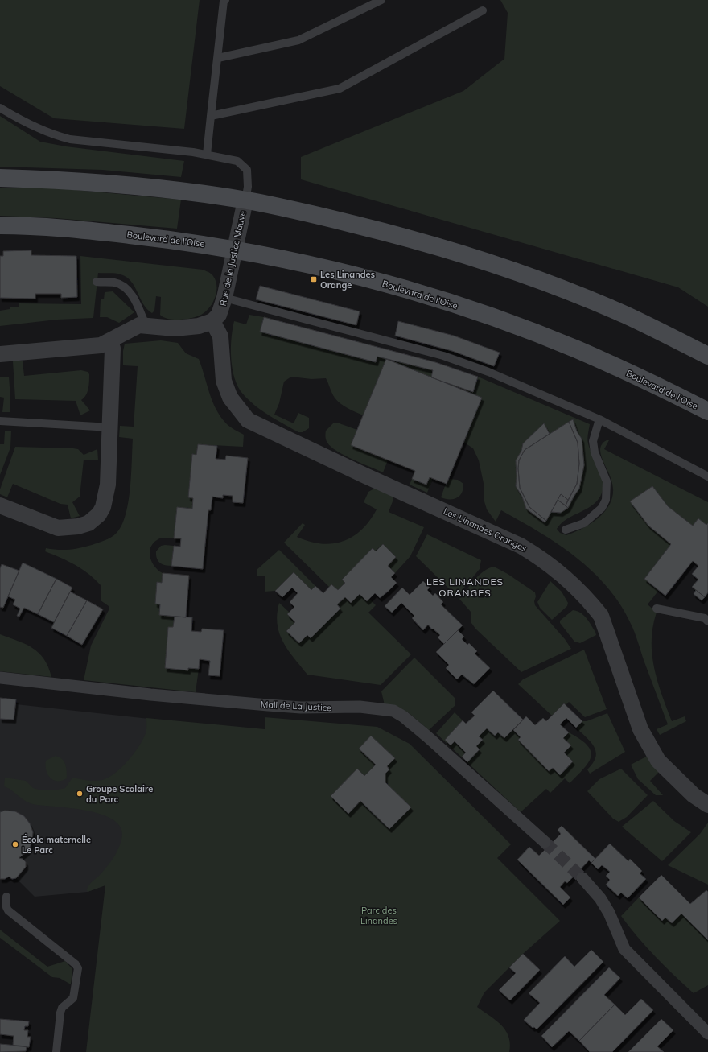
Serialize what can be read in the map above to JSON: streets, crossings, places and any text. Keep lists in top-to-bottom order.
{
  "streets": {
    "main road": ["Boulevard de l'Oise"],
    "street": ["Rue de la Justice Mauve", "Les Linandes Oranges", "Mail de La Justice"]
  },
  "crossings": [
    ["Boulevard de l'Oise", "Rue de la Justice Mauve"],
    ["Rue de la Justice Mauve", "Les Linandes Oranges"]
  ],
  "districts": ["LES LINANDES ORANGES"],
  "parks": ["Parc des Linandes"],
  "places": {
    "transit": ["Les Linandes Orange"],
    "other": ["Groupe Scolaire du Parc", "École maternelle Le Parc"]
  }
}
